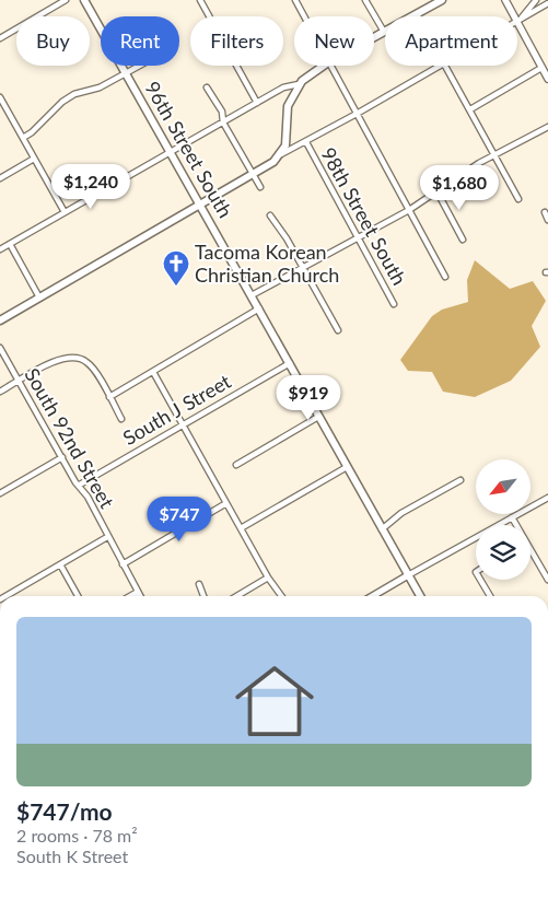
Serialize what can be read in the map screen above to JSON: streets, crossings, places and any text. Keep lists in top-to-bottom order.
{
  "streets": {
    "main road": ["96th Street South"],
    "street": ["98th Street South", "South J Street", "South 92nd Street"]
  },
  "crossings": [
    ["96th Street South", "South J Street"],
    ["South J Street", "South 92nd Street"]
  ],
  "places": {
    "church": ["Tacoma Korean Christian Church"]
  },
  "north": "bottom left",
  "page": {
    "chip": [
      "Buy",
      "Rent",
      "Filters",
      "New",
      "Apartment"
    ],
    "price": [
      "$1,240",
      "$1,680",
      "$919",
      "$747"
    ],
    "list": [
      {
        "name": "$747/mo",
        "note": "2 rooms · 78 m² · South K Street"
      }
    ]
  }
}
